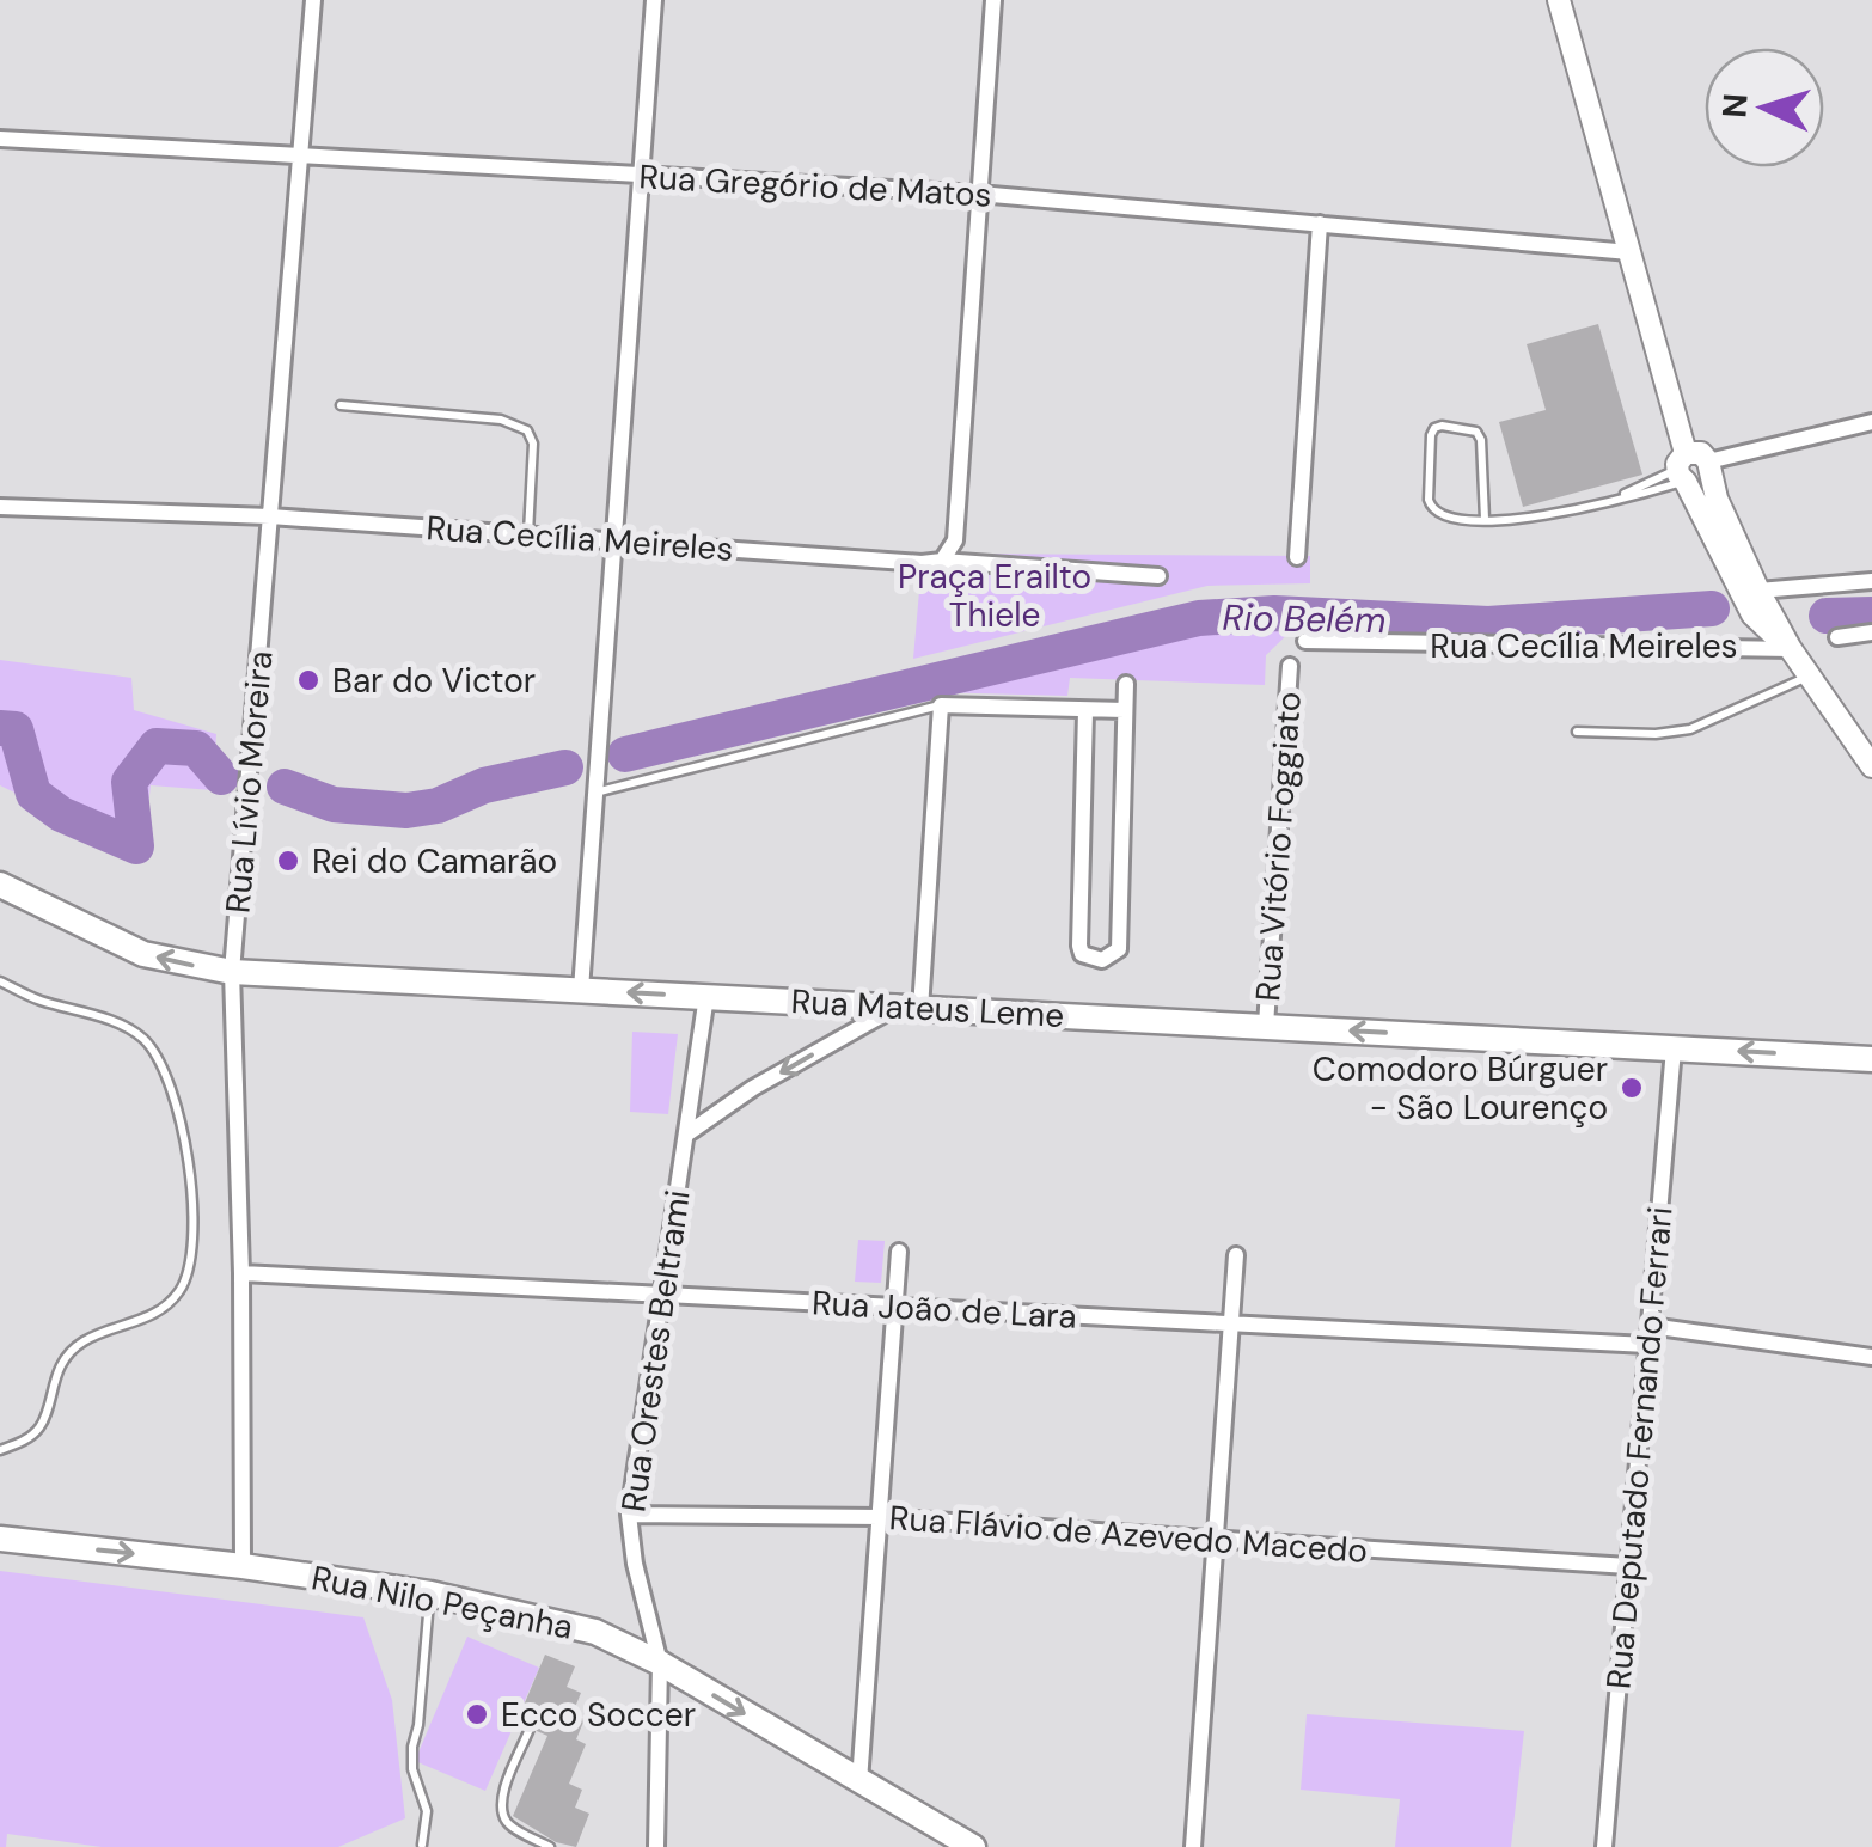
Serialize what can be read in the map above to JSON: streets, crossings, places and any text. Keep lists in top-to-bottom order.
{
  "streets": {
    "main road": ["Rua Mateus Leme", "Rua Nilo Peçanha"],
    "street": [
      "Rua Gregório de Matos",
      "Rua Cecília Meireles",
      "Rua Lívio Moreira",
      "Rua Vitório Foggiato",
      "Rua João de Lara",
      "Rua Orestes Beltrami",
      "Rua Deputado Fernando Ferrari",
      "Rua Flávio de Azevedo Macedo"
    ]
  },
  "crossings": [
    ["Rua Gregório de Matos", "Rua Lívio Moreira"],
    ["Rua Cecília Meireles", "Rua Lívio Moreira"],
    ["Rua Lívio Moreira", "Rua Mateus Leme"],
    ["Rua Lívio Moreira", "Rua João de Lara"],
    ["Rua Lívio Moreira", "Rua Nilo Peçanha"],
    ["Rua Vitório Foggiato", "Rua Mateus Leme"],
    ["Rua Mateus Leme", "Rua Orestes Beltrami"],
    ["Rua Mateus Leme", "Rua Deputado Fernando Ferrari"],
    ["Rua João de Lara", "Rua Orestes Beltrami"],
    ["Rua João de Lara", "Rua Deputado Fernando Ferrari"],
    ["Rua Orestes Beltrami", "Rua Flávio de Azevedo Macedo"],
    ["Rua Orestes Beltrami", "Rua Nilo Peçanha"],
    ["Rua Deputado Fernando Ferrari", "Rua Flávio de Azevedo Macedo"]
  ],
  "one_way": ["Rua Mateus Leme", "Rua Nilo Peçanha"],
  "water": ["Rio Belém"],
  "parks": ["Praça Erailto Thiele"],
  "places": [
    "Bar do Victor",
    "Rei do Camarão",
    "Comodoro Búrguer - São Lourenço",
    "Ecco Soccer"
  ],
  "north": "left"
}
